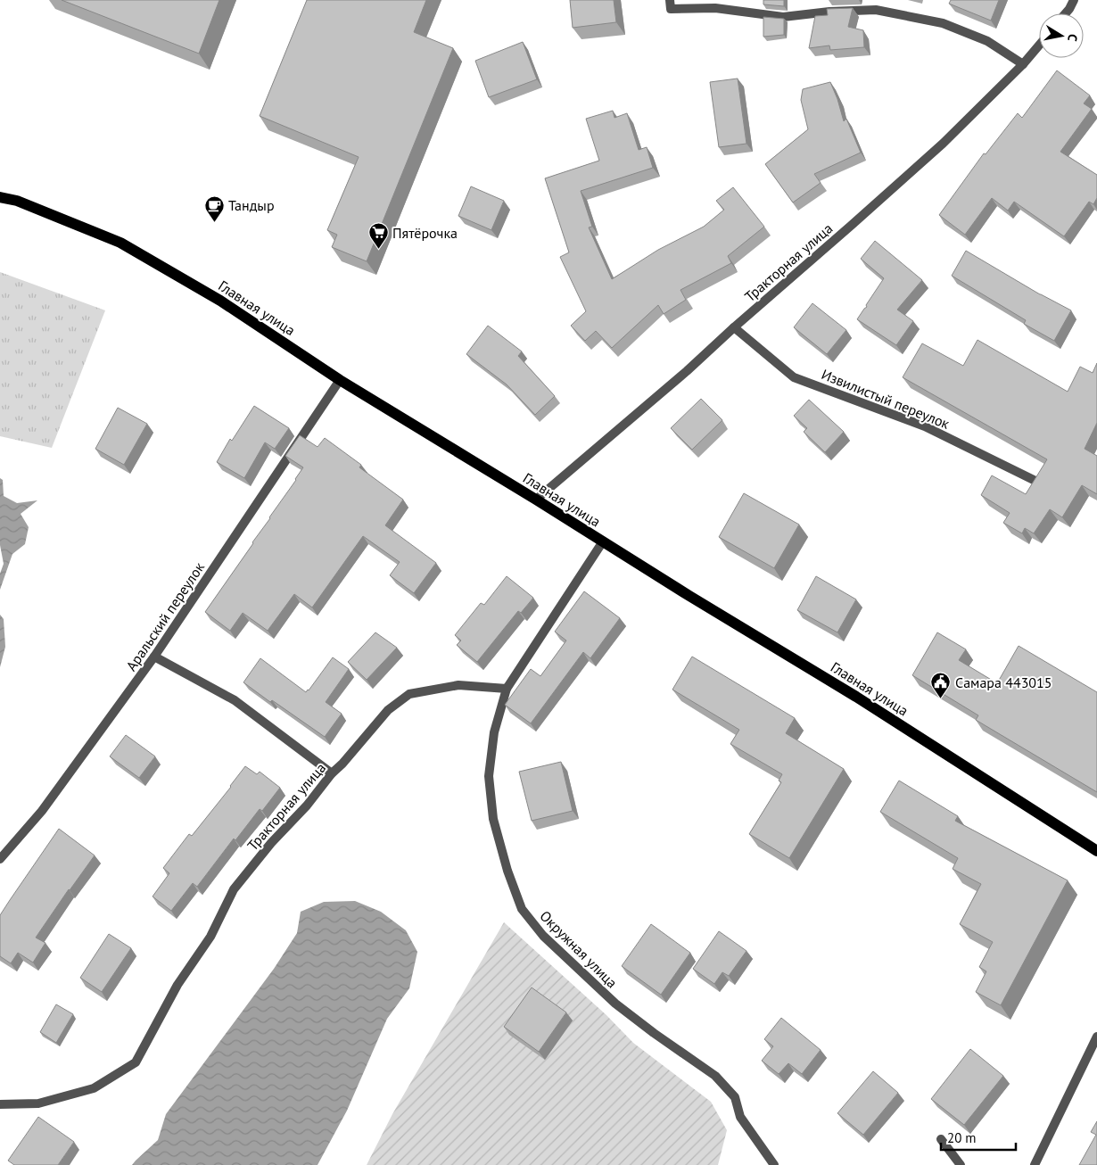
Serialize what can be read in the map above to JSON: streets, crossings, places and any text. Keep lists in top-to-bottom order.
{
  "streets": {
    "main road": ["Главная улица"],
    "street": [
      "Тракторная улица",
      "Извилистый переулок",
      "Аральский переулок",
      "Окружная улица"
    ]
  },
  "crossings": [
    ["Тракторная улица", "Главная улица"],
    ["Тракторная улица", "Извилистый переулок"],
    ["Тракторная улица", "Окружная улица"],
    ["Главная улица", "Аральский переулок"]
  ],
  "places": {
    "cafe": ["Тандыр"],
    "supermarket": ["Пятёрочка"],
    "public building": ["Самара 443015"]
  },
  "scale_bar": "20 m",
  "north": "right"
}
